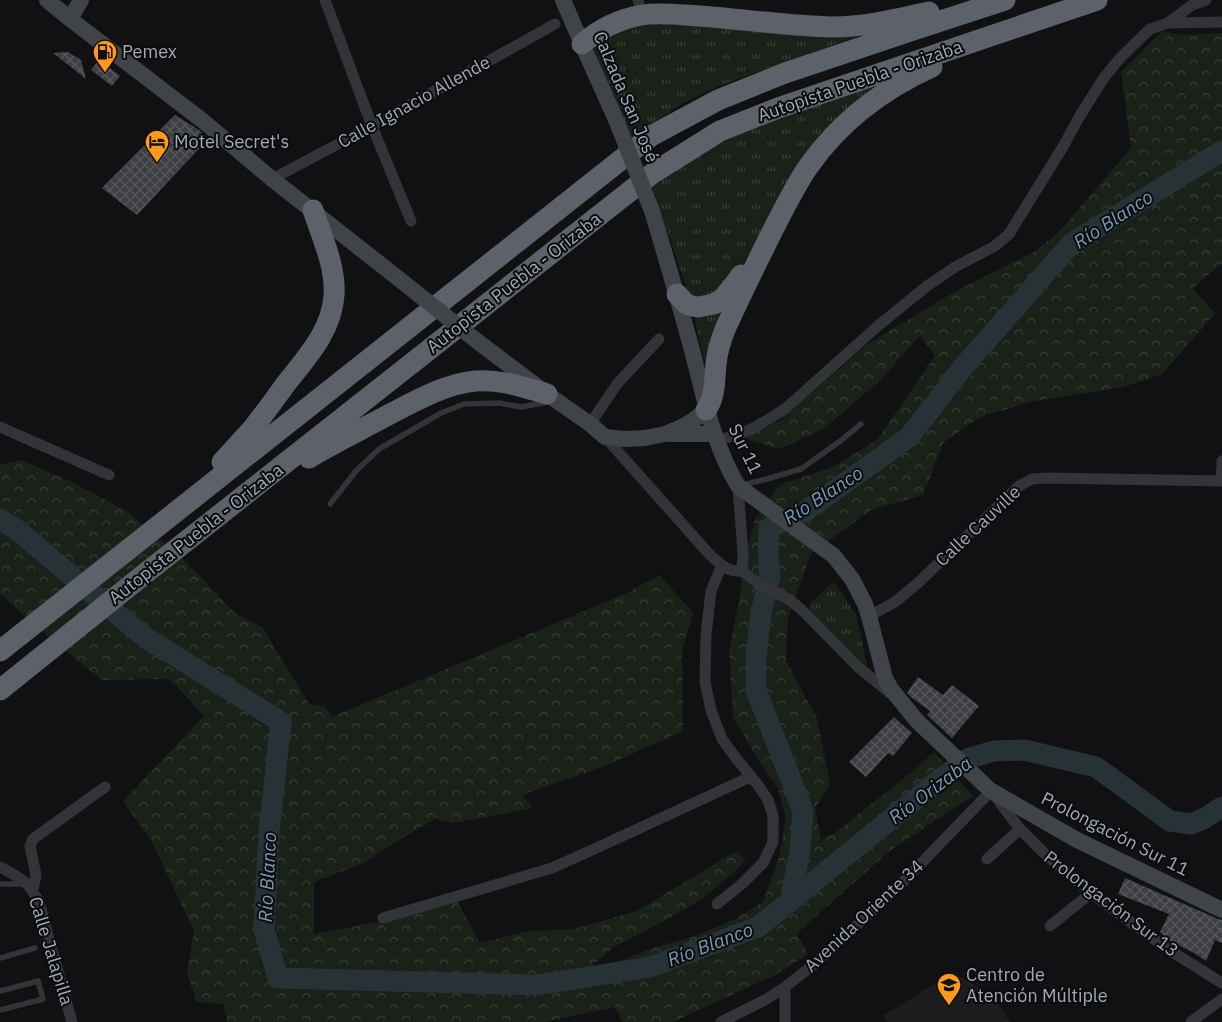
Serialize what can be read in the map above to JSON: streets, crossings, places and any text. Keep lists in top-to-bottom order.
{
  "streets": {
    "highway": ["Autopista Puebla - Orizaba"],
    "main road": ["Calzada San José", "Sur 11", "Prolongación Sur 11"],
    "street": [
      "Calle Ignacio Allende",
      "Calle Cauville",
      "Prolongación Sur 13",
      "Avenida Oriente 34",
      "Calle Jalapilla"
    ]
  },
  "crossings": [
    ["Calzada San José", "Sur 11"],
    ["Sur 11", "Calle Cauville"],
    ["Sur 11", "Prolongación Sur 11"],
    ["Sur 11", "Prolongación Sur 13"],
    ["Sur 11", "Avenida Oriente 34"],
    ["Prolongación Sur 11", "Prolongación Sur 13"],
    ["Prolongación Sur 11", "Avenida Oriente 34"],
    ["Prolongación Sur 13", "Avenida Oriente 34"]
  ],
  "water": ["Río Blanco", "Río Orizaba"],
  "places": {
    "fuel station": ["Pemex"],
    "hotel": ["Motel Secret's"],
    "school or university": ["Centro de Atención Múltiple"]
  }
}
